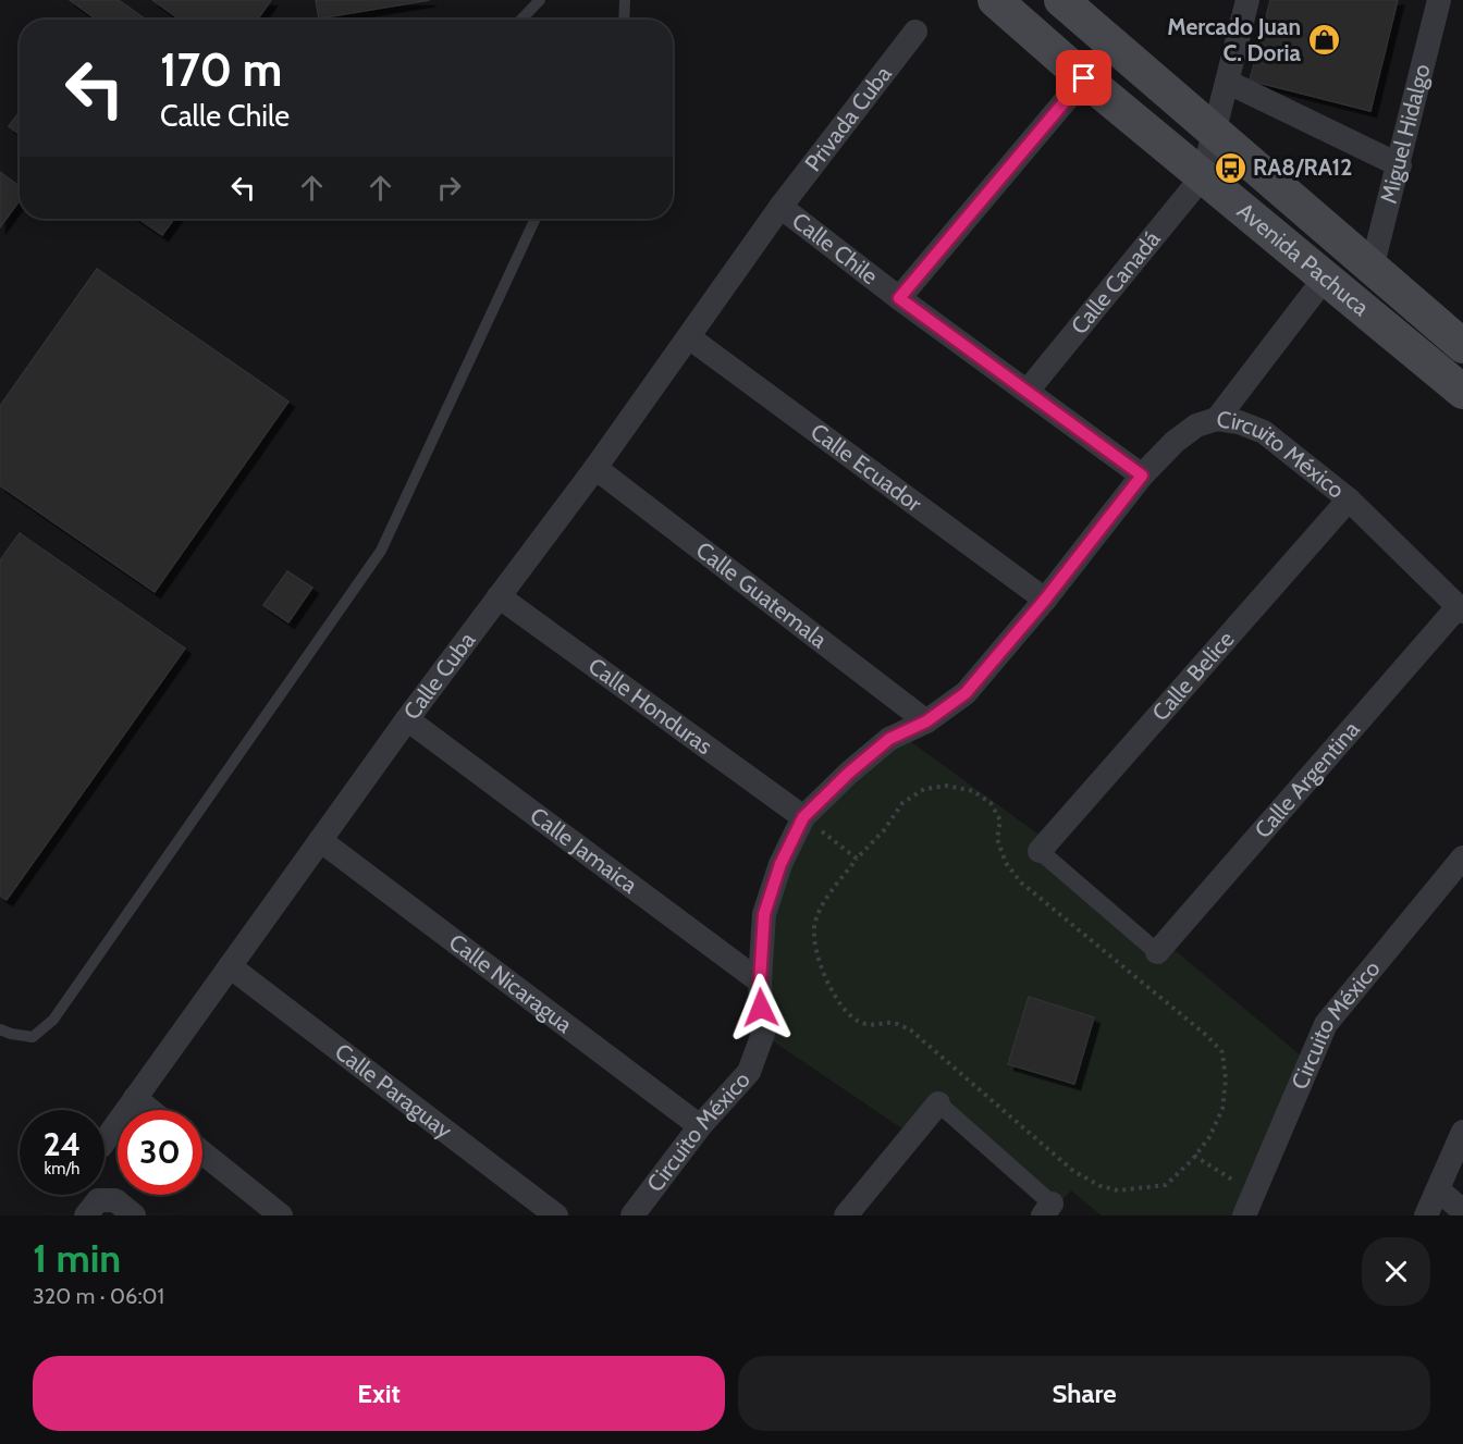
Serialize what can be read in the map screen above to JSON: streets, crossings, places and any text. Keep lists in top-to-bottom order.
{
  "streets": {
    "main road": ["Avenida Pachuca"],
    "street": [
      "Privada Cuba",
      "Miguel Hidalgo",
      "Calle Chile",
      "Calle Canadá",
      "Circuito México",
      "Calle Ecuador",
      "Calle Guatemala",
      "Calle Belice",
      "Calle Cuba",
      "Calle Honduras",
      "Calle Argentina",
      "Calle Jamaica",
      "Calle Nicaragua",
      "Calle Paraguay"
    ]
  },
  "crossings": [
    ["Privada Cuba", "Calle Chile"],
    ["Privada Cuba", "Calle Cuba"],
    ["Miguel Hidalgo", "Avenida Pachuca"],
    ["Calle Chile", "Calle Canadá"],
    ["Calle Chile", "Circuito México"],
    ["Calle Chile", "Calle Cuba"],
    ["Avenida Pachuca", "Calle Canadá"],
    ["Circuito México", "Calle Ecuador"],
    ["Circuito México", "Calle Guatemala"],
    ["Circuito México", "Calle Belice"],
    ["Circuito México", "Calle Honduras"],
    ["Circuito México", "Calle Argentina"],
    ["Circuito México", "Calle Jamaica"],
    ["Circuito México", "Calle Nicaragua"],
    ["Calle Ecuador", "Calle Cuba"],
    ["Calle Guatemala", "Calle Cuba"],
    ["Calle Cuba", "Calle Honduras"],
    ["Calle Cuba", "Calle Jamaica"],
    ["Calle Cuba", "Calle Nicaragua"],
    ["Calle Cuba", "Calle Paraguay"]
  ],
  "places": {
    "shop": ["Mercado Juan C. Doria"],
    "bus stop": ["RA8/RA12"]
  },
  "page": {
    "turn": ["170 m", "Calle Chile"],
    "speed": "24 km/h",
    "limit": "30",
    "heading": ["1 min", "320 m · 06:01"],
    "buttons": ["Exit", "Share"]
  }
}
